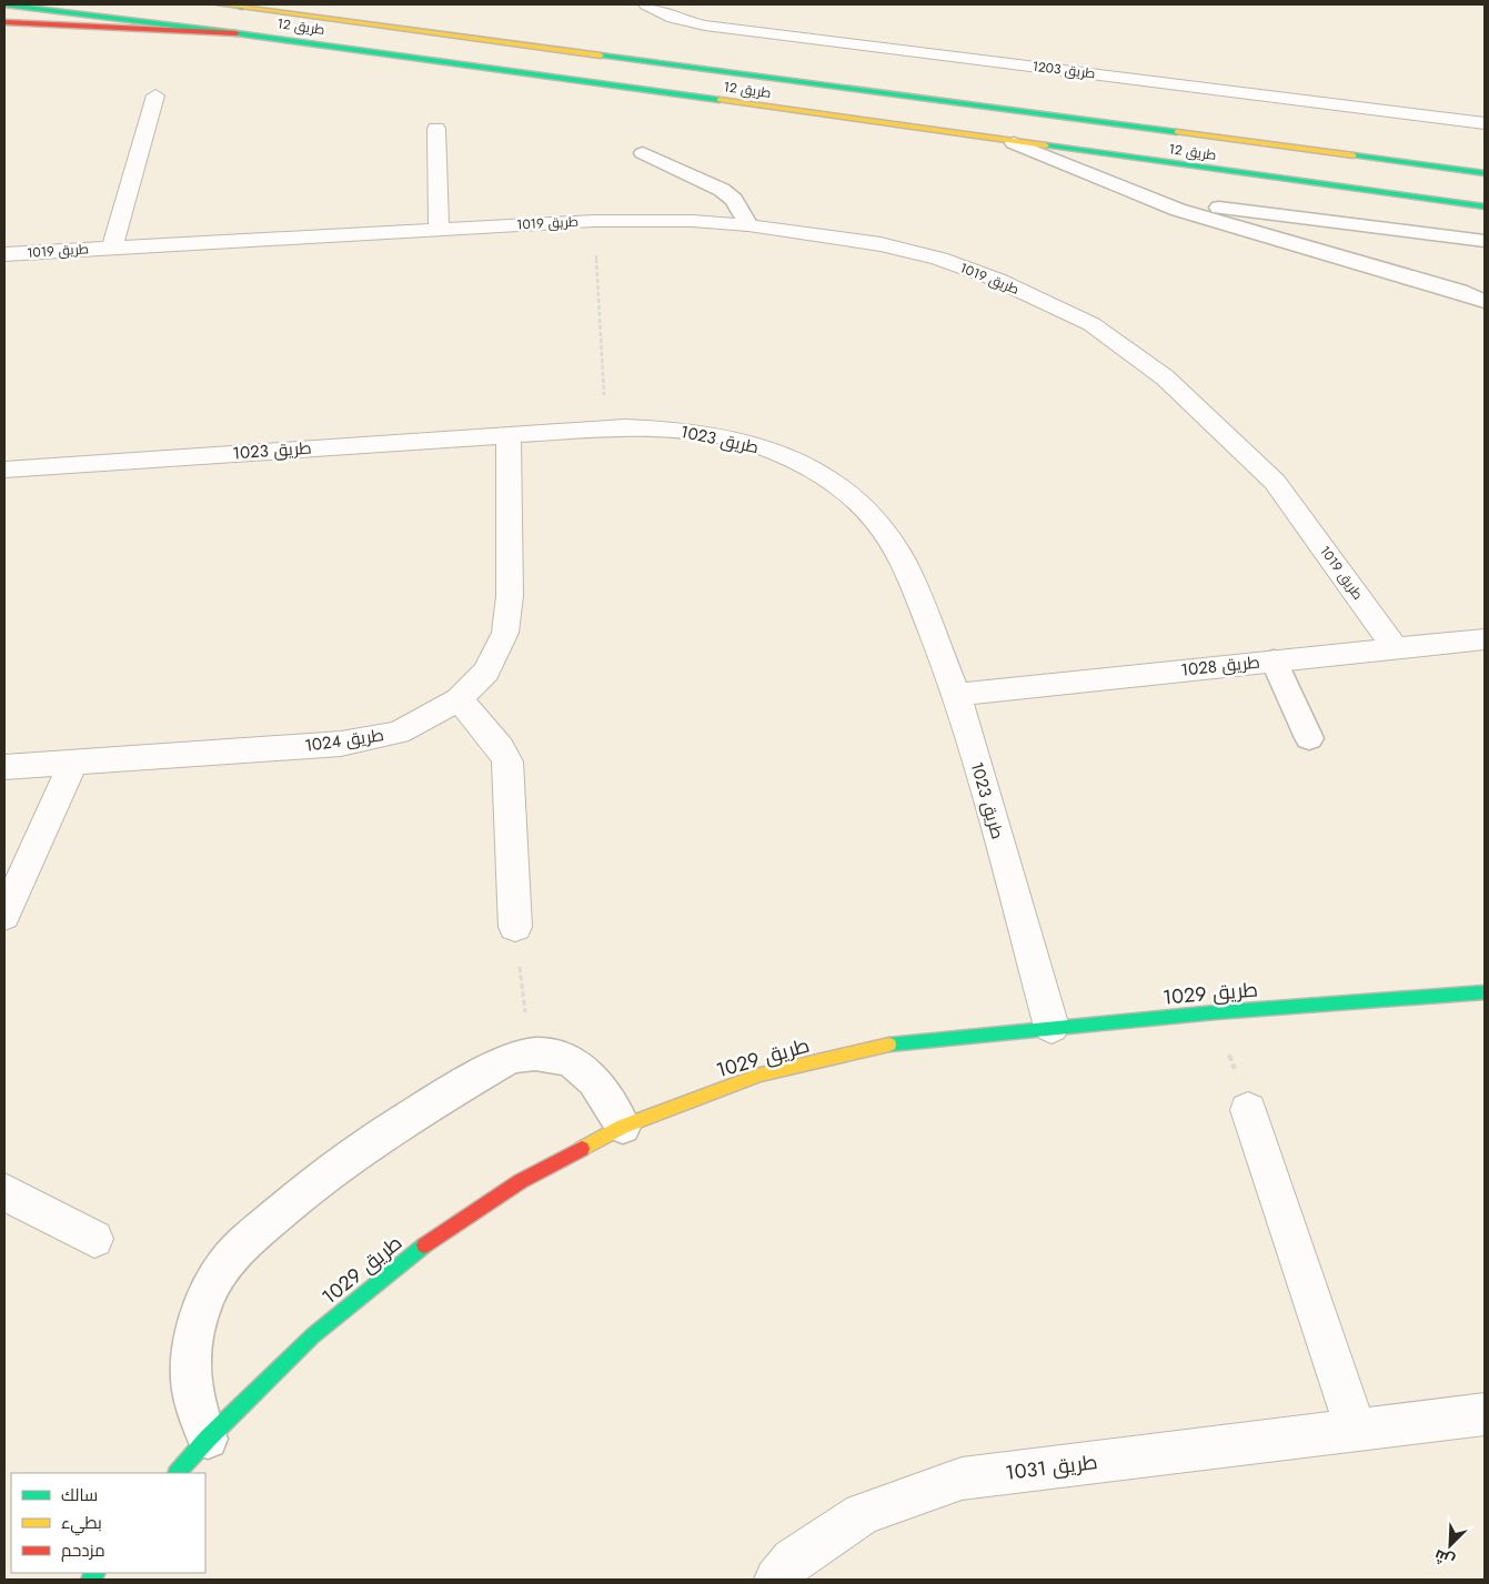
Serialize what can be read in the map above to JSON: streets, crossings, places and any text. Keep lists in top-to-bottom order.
{
  "streets": {
    "main road": ["طريق 12", "طريق 1029"],
    "street": [
      "طريق 1203",
      "طريق 1019",
      "طريق 1023",
      "طريق 1028",
      "طريق 1024",
      "طريق 1031"
    ]
  },
  "crossings": [
    ["طريق 1019", "طريق 1028"],
    ["طريق 1023", "طريق 1028"],
    ["طريق 1023", "طريق 1024"],
    ["طريق 1023", "طريق 1029"]
  ],
  "legend": ["سالك", "بطيء", "مزدحم"],
  "north": "bottom left"
}
